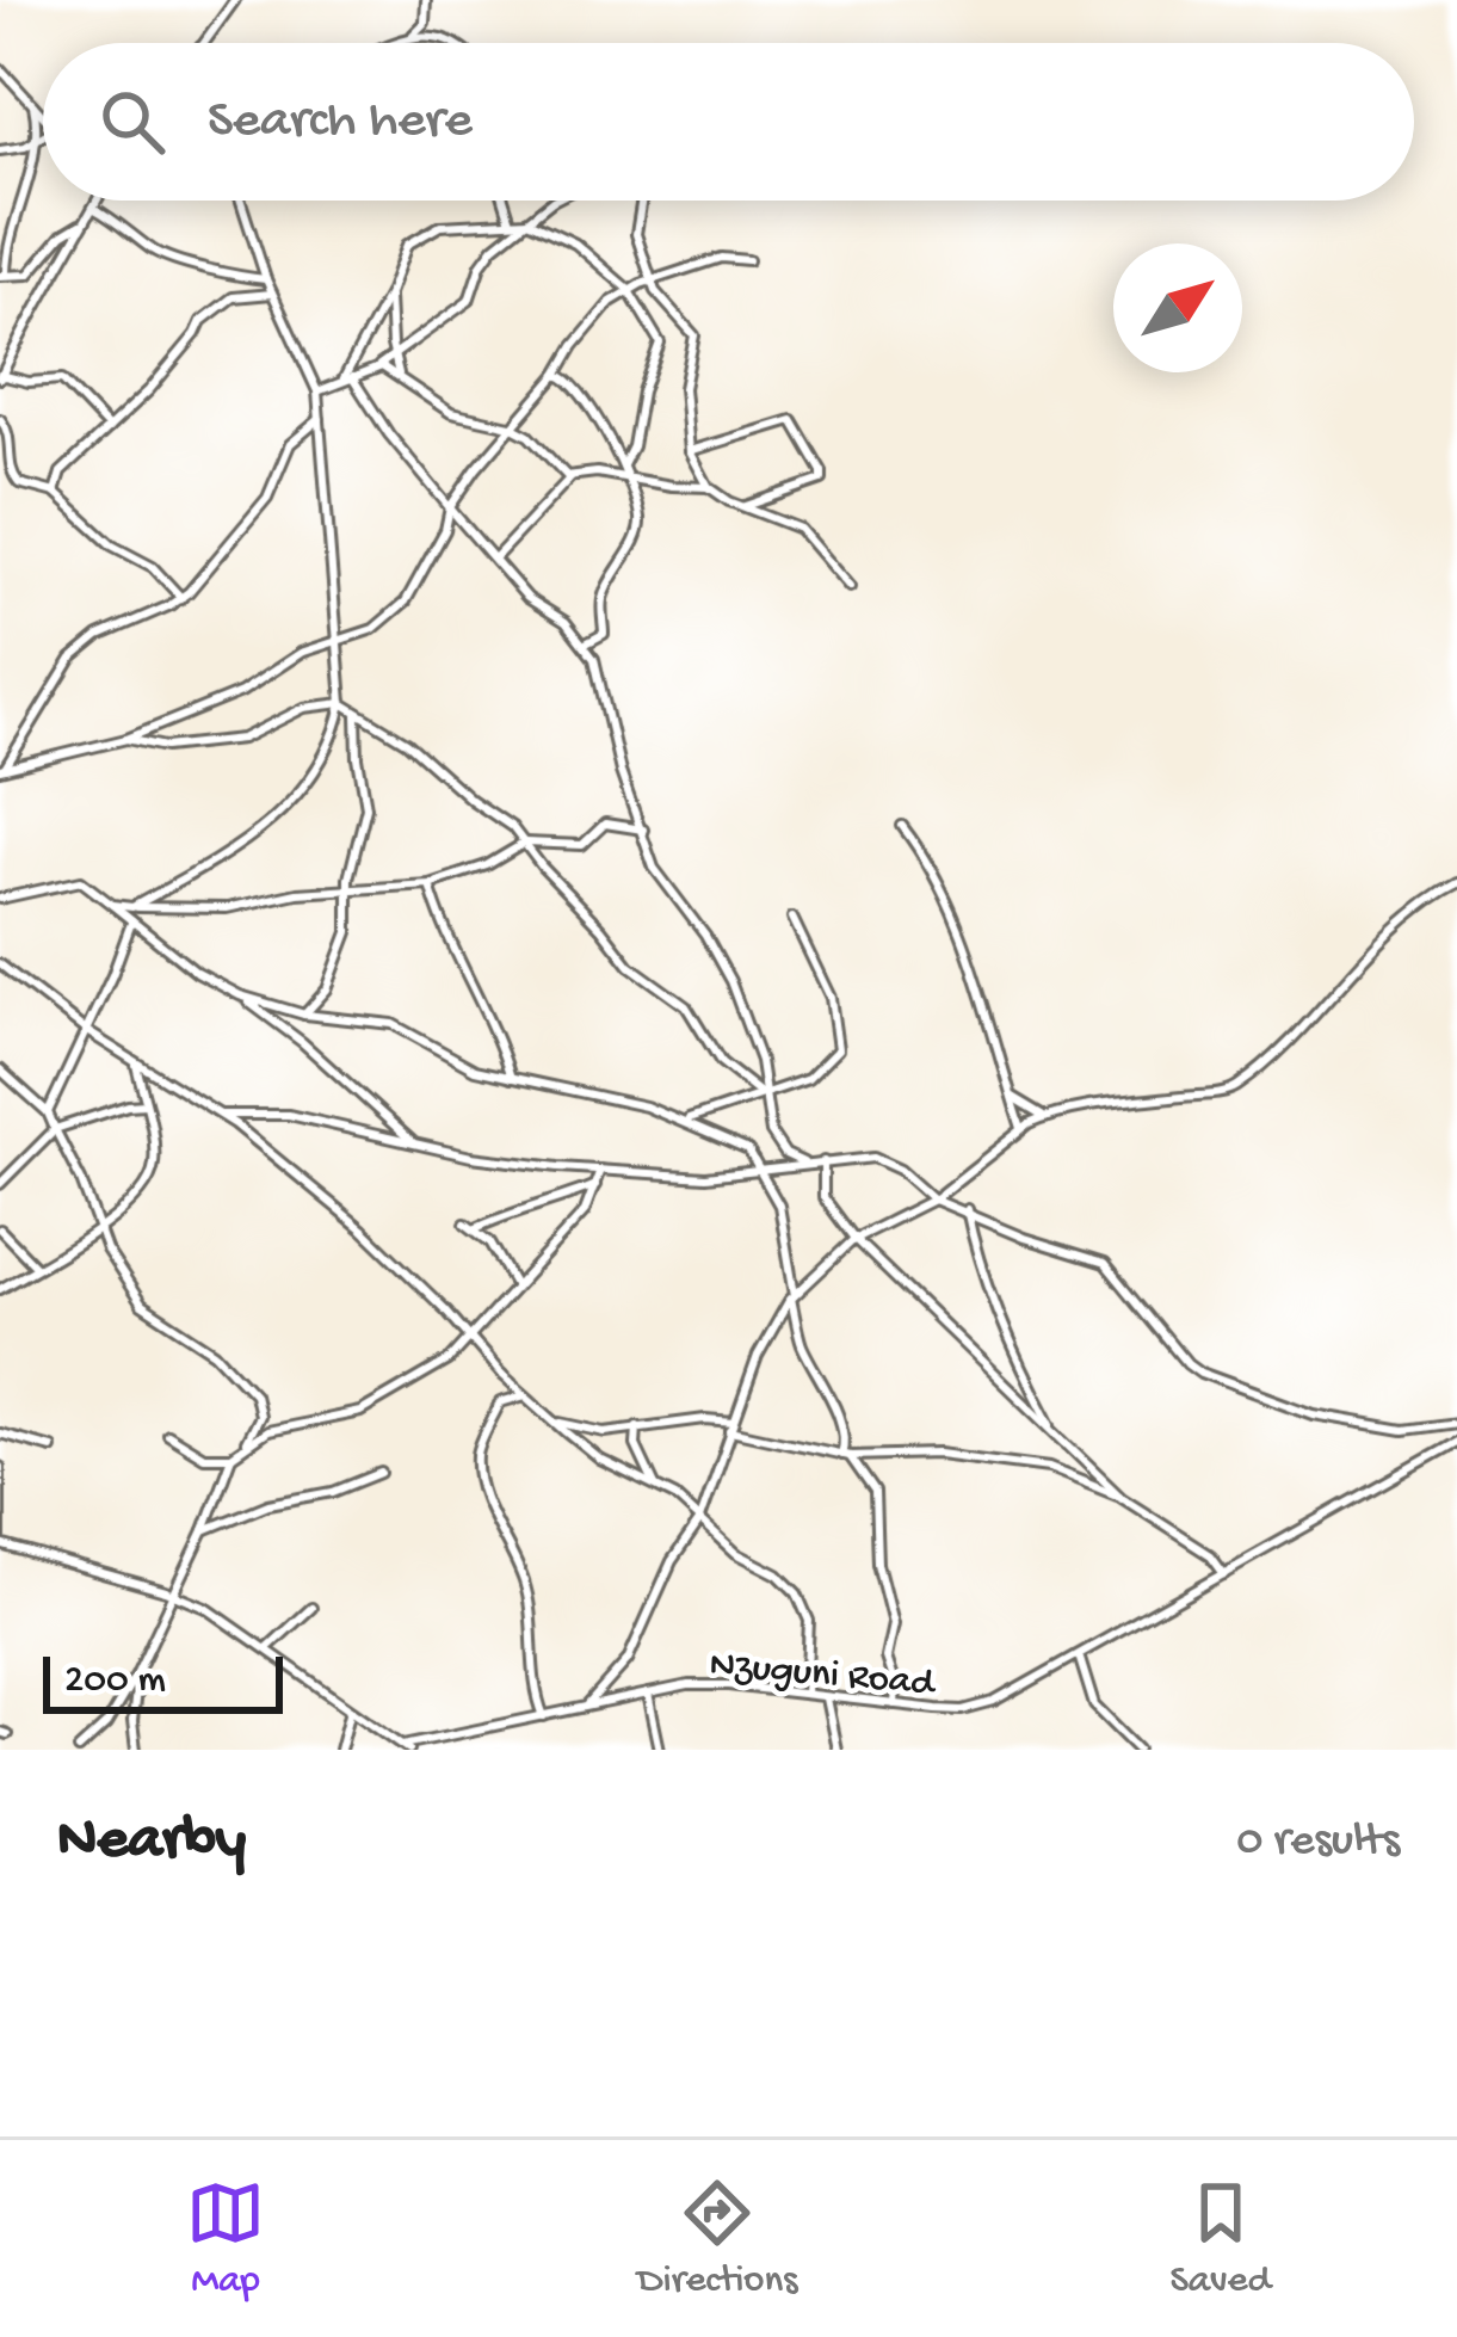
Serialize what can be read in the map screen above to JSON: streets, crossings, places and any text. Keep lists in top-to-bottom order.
{
  "streets": {
    "street": ["Nzuguni Road"]
  },
  "scale_bar": "200 m",
  "north": "top right",
  "page": {
    "search": "Search here",
    "scale": "200 m",
    "heading": ["Nearby", "0 results"],
    "nav": ["Map", "Directions", "Saved"]
  }
}
